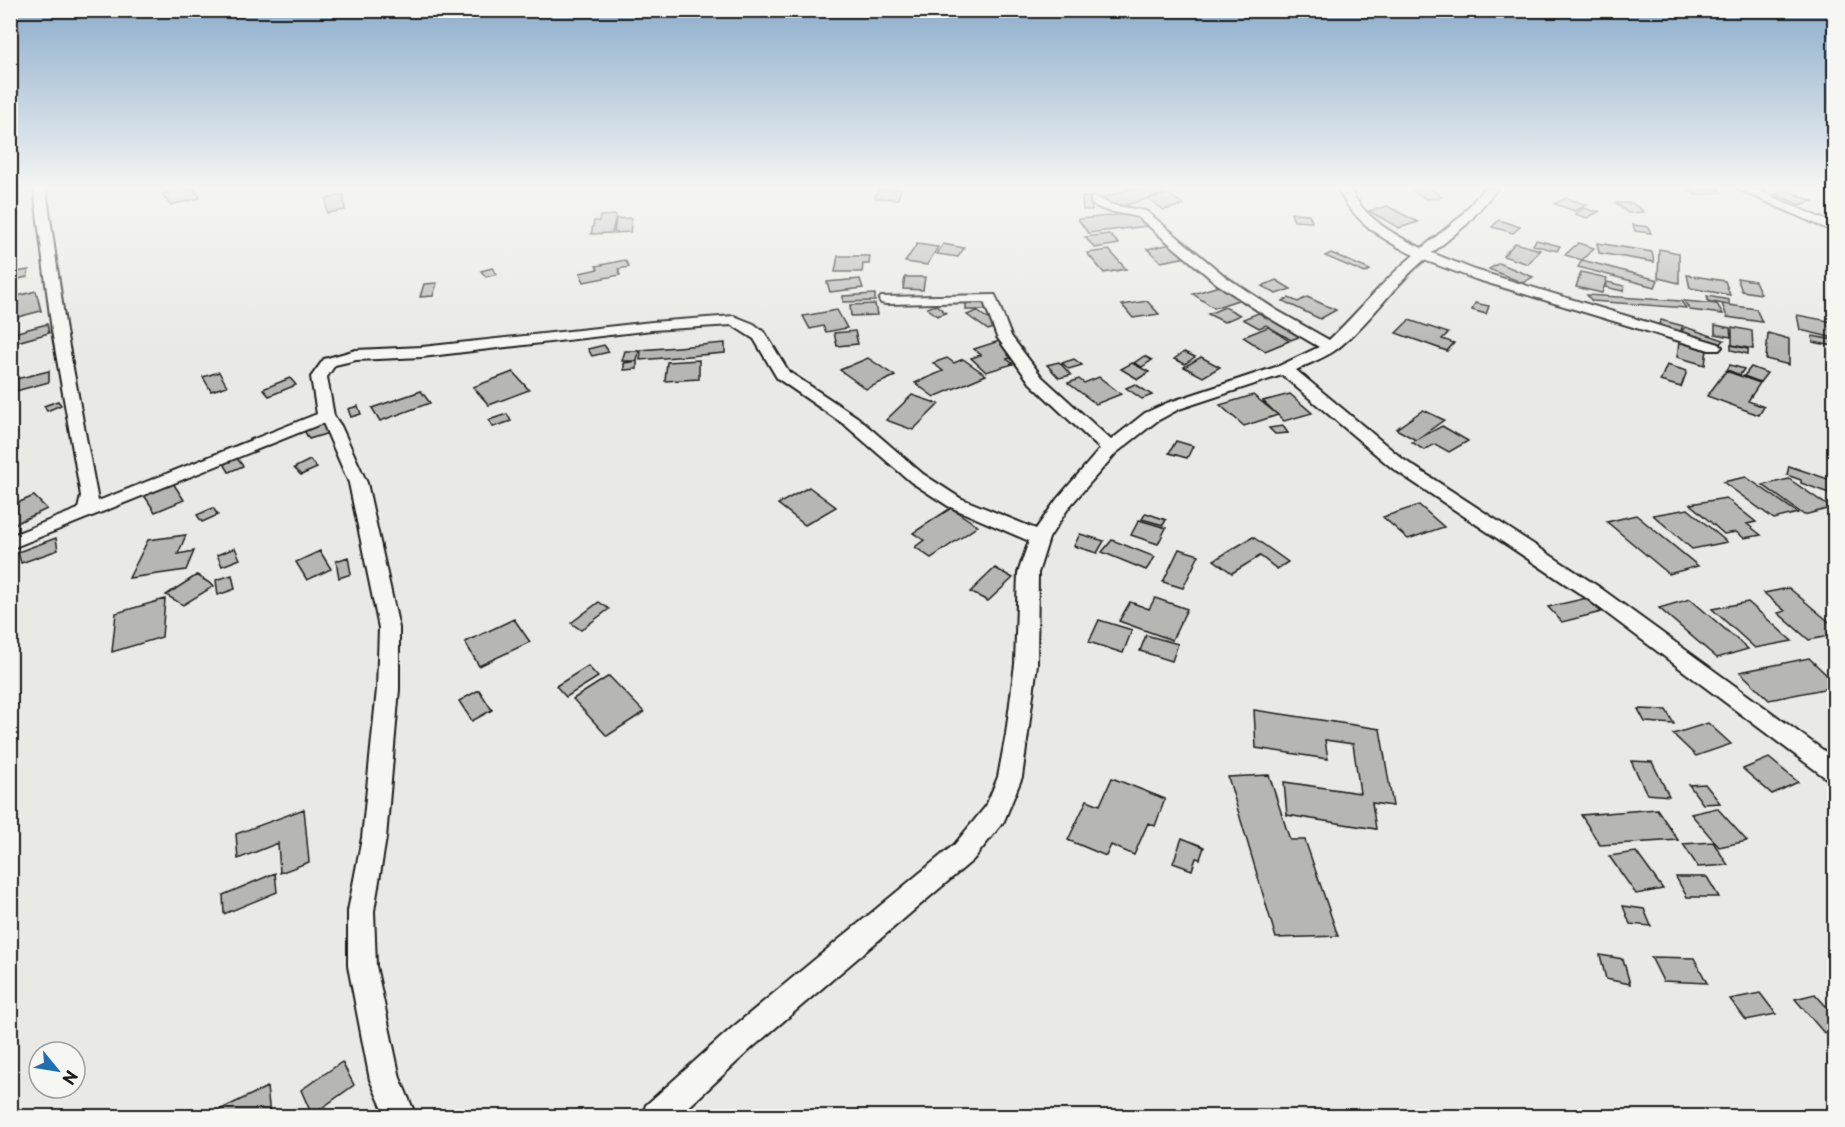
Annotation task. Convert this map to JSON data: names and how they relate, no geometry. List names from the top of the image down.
{
  "north": "bottom right"
}
